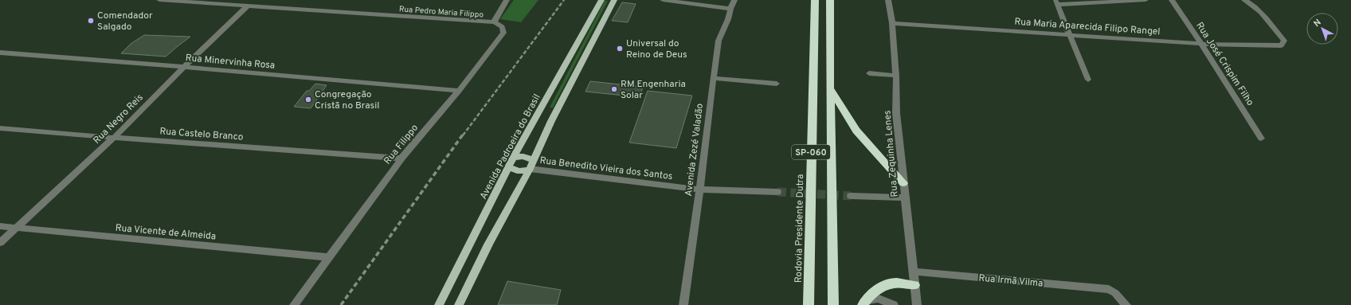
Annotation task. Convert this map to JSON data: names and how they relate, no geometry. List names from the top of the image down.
{
  "streets": {
    "highway": ["SP-060", "Rodovia Presidente Dutra"],
    "main road": ["Avenida Padroeira do Brasil"],
    "street": [
      "Rua Pedro Maria Filippo",
      "Rua Maria Aparecida Filipo Rangel",
      "Rua Minervinha Rosa",
      "Rua José Crispim Filho",
      "Rua Negro Reis",
      "Rua Castelo Branco",
      "Rua Filippo",
      "Avenida Zezé Valadão",
      "Rua Zequinha Lenes",
      "Rua Benedito Vieira dos Santos",
      "Rua Vicente de Almeida",
      "Rua Irmã Vilma"
    ]
  },
  "crossings": [
    ["Rua Pedro Maria Filippo", "Rua Negro Reis"],
    ["Rua Pedro Maria Filippo", "Rua Filippo"],
    ["Rua Maria Aparecida Filipo Rangel", "Rua José Crispim Filho"],
    ["Rua Maria Aparecida Filipo Rangel", "Rua Zequinha Lenes"],
    ["Rua Minervinha Rosa", "Rua Negro Reis"],
    ["Rua Minervinha Rosa", "Rua Filippo"],
    ["Rua Negro Reis", "Rua Castelo Branco"],
    ["Rua Negro Reis", "Rua Vicente de Almeida"],
    ["Rua Castelo Branco", "Rua Filippo"],
    ["Rua Filippo", "Rua Vicente de Almeida"],
    ["Avenida Zezé Valadão", "Rua Benedito Vieira dos Santos"],
    ["Rua Zequinha Lenes", "Rua Irmã Vilma"]
  ],
  "places": [
    "Comendador Salgado",
    "Universal do Reino de Deus",
    "RM Engenharia Solar",
    "Congregação Cristã no Brasil"
  ],
  "north": "top left"
}
